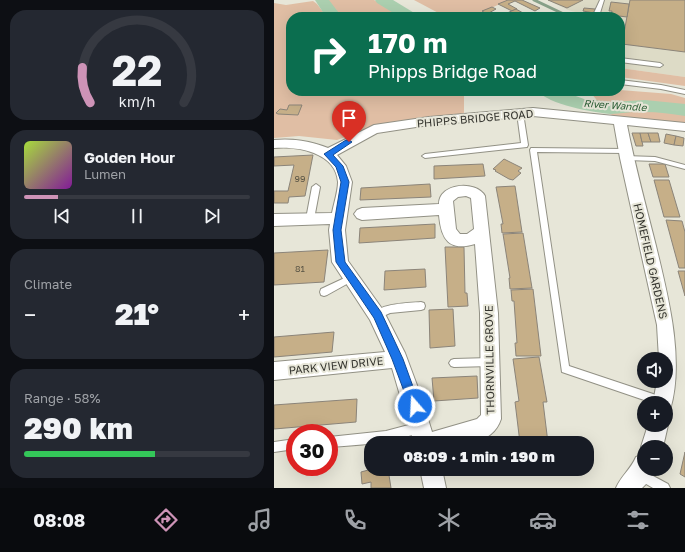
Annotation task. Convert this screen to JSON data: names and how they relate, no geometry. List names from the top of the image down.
{
  "streets": {
    "street": [
      "PHIPPS BRIDGE ROAD",
      "HOMEFIELD GARDENS",
      "THORNVILLE GROVE",
      "PARK VIEW DRIVE"
    ]
  },
  "crossings": [
    ["PHIPPS BRIDGE ROAD", "HOMEFIELD GARDENS"]
  ],
  "water": ["River Wandle"],
  "house_numbers": ["99", "81"],
  "page": {
    "turn": ["170 m", "Phipps Bridge Road"],
    "song": ["Golden Hour", "Lumen"],
    "tile": [
      "Climate",
      ["Range · 58%", "290 km"]
    ],
    "heat": ["−", "21°", "+"],
    "map_buttons": ["+", "−"],
    "limit": "30",
    "trip": "08:09 · 1 min · 190 m",
    "tabs": "08:08",
    "gauge": ["22", "km/h"]
  }
}
